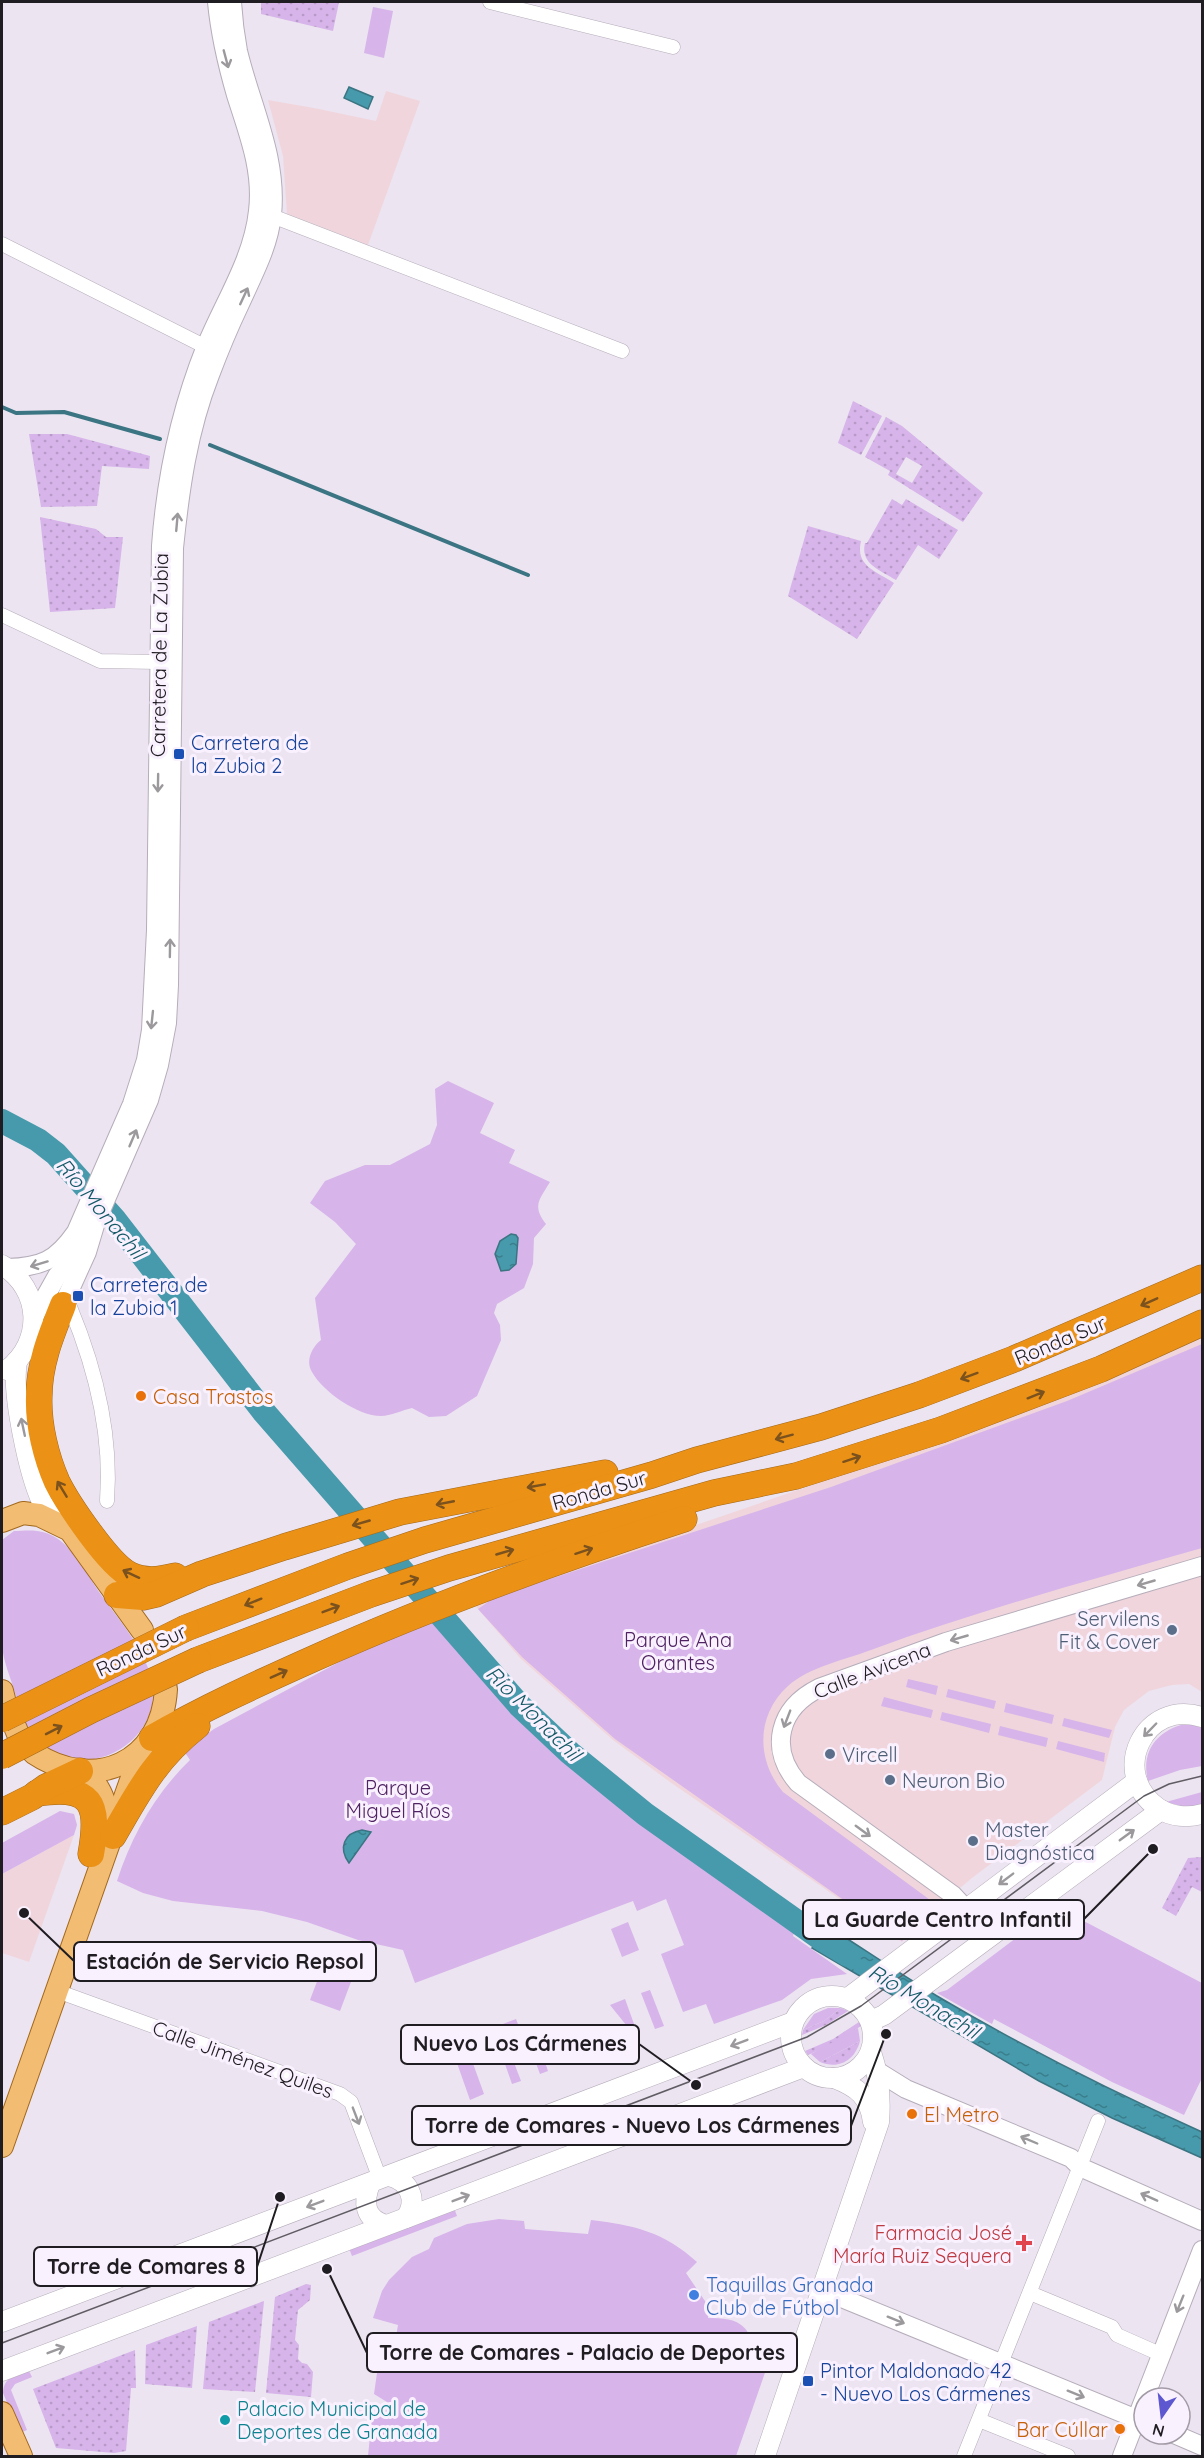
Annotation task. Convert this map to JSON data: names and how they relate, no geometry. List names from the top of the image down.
{
  "streets": {
    "highway": ["Ronda Sur"],
    "street": ["Carretera de La Zubia", "Calle Avicena", "Calle Jiménez Quiles"]
  },
  "one_way": ["Calle Jiménez Quiles"],
  "water": ["Río Monachil"],
  "parks": ["Parque Ana Orantes", "Parque Miguel Ríos"],
  "places": {
    "transit": ["Carretera de la Zubia 2", "Carretera de la Zubia 1", "Pintor Maldonado 42 - Nuevo Los Cármenes"],
    "other": [
      "Casa Trastos",
      "Servilens Fit & Cover",
      "Vircell",
      "Neuron Bio",
      "Master Diagnóstica",
      "La Guarde Centro Infantil",
      "Estación de Servicio Repsol",
      "Torre de Comares - Nuevo Los Cármenes",
      "Nuevo Los Cármenes",
      "El Metro",
      "Torre de Comares 8",
      "Torre de Comares - Palacio de Deportes",
      "Taquillas Granada Club de Fútbol",
      "Palacio Municipal de Deportes de Granada",
      "Bar Cúllar"
    ],
    "health": ["Farmacia José María Ruiz Sequera"]
  },
  "north": "bottom"
}
